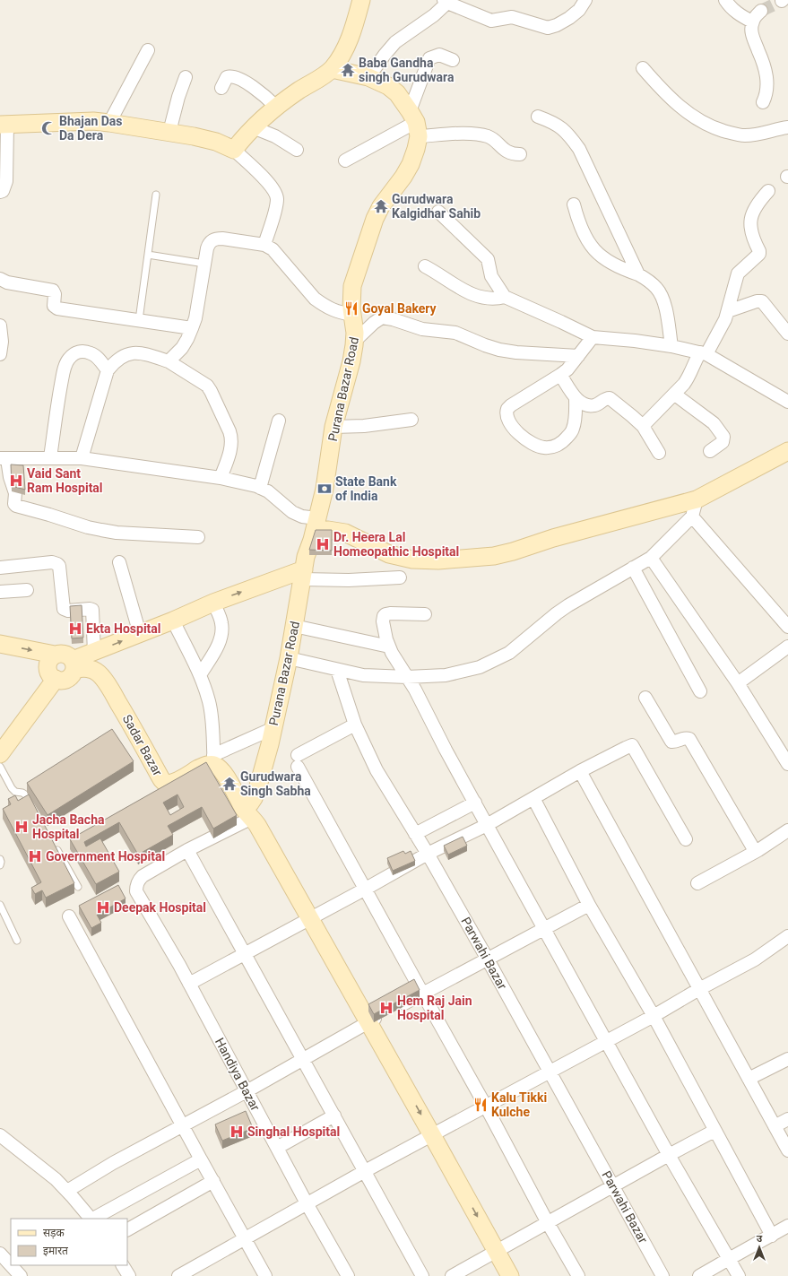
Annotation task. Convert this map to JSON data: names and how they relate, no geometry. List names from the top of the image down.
{
  "streets": {
    "street": [
      "Purana Bazar Road",
      "Sadar Bazar",
      "Parwahi Bazar",
      "Handiya Bazar"
    ]
  },
  "places": {
    "temple": ["Baba Gandha singh Gurudwara", "Gurudwara Kalgidhar Sahib", "Gurudwara Singh Sabha"],
    "mosque": ["Bhajan Das Da Dera"],
    "restaurant": ["Goyal Bakery", "Kalu Tikki Kulche"],
    "hospital": [
      "Vaid Sant Ram Hospital",
      "Dr. Heera Lal Homeopathic Hospital",
      "Ekta Hospital",
      "Jacha Bacha Hospital",
      "Government Hospital",
      "Deepak Hospital",
      "Hem Raj Jain Hospital",
      "Singhal Hospital"
    ],
    "bank": ["State Bank of India"]
  },
  "legend": ["सड़क", "इमारत"],
  "north": "top"
}
